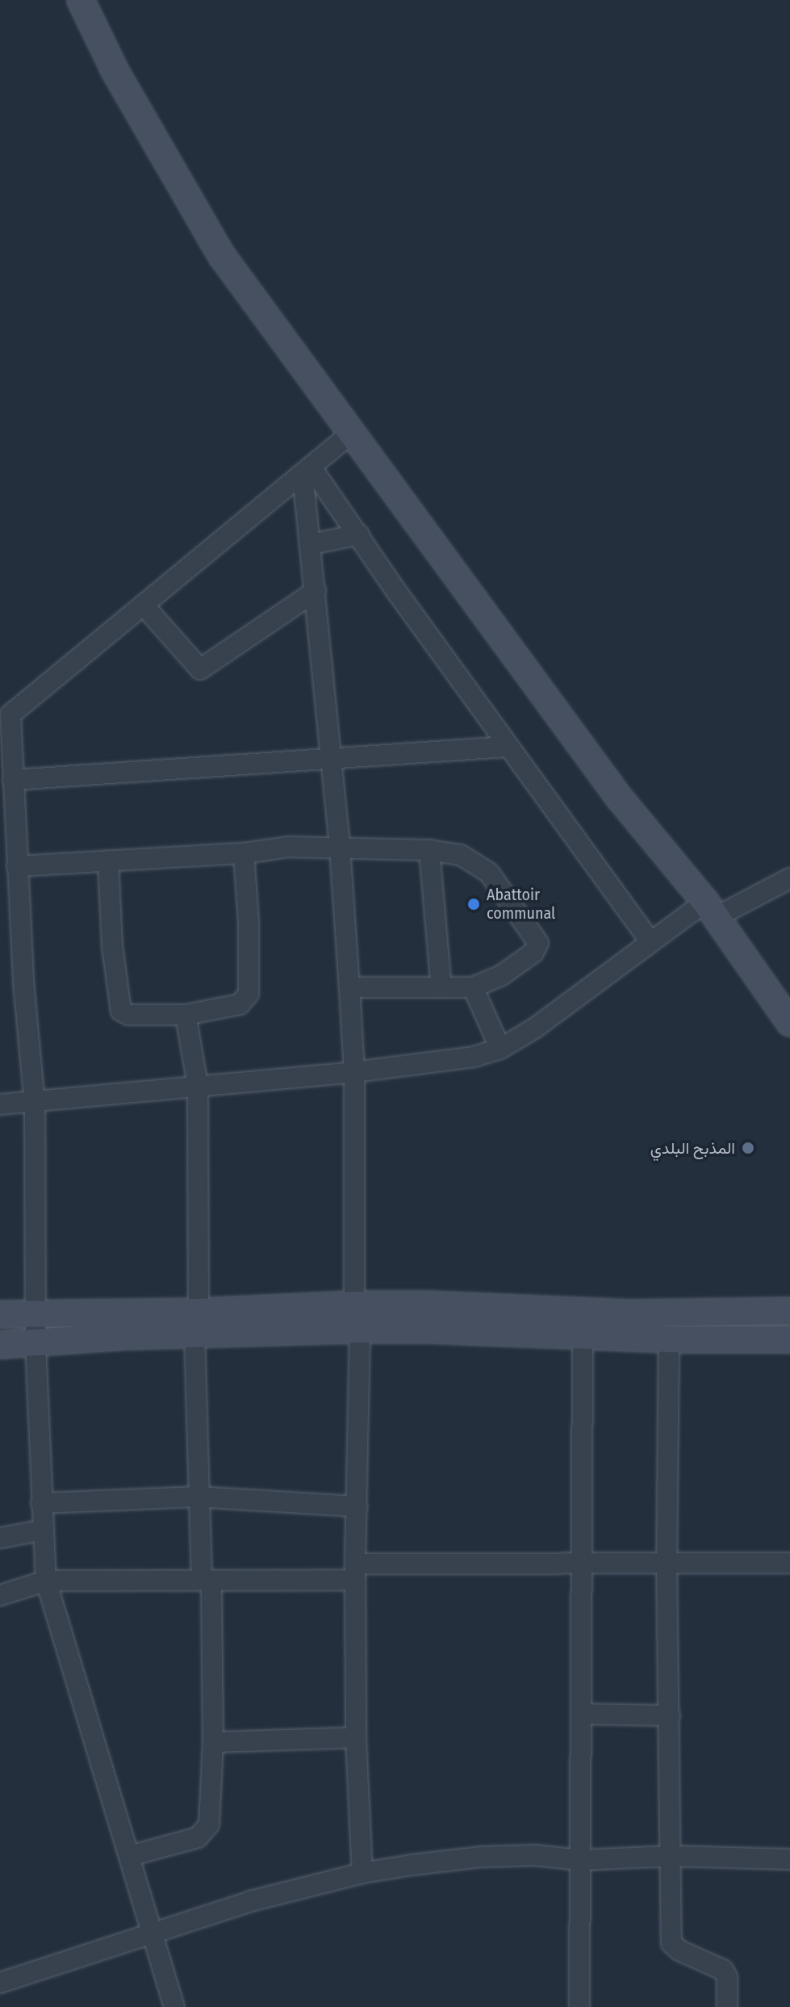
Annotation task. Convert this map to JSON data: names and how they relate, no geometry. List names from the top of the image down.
{
  "places": ["Abattoir communal", "المذبح البلدي"]
}
